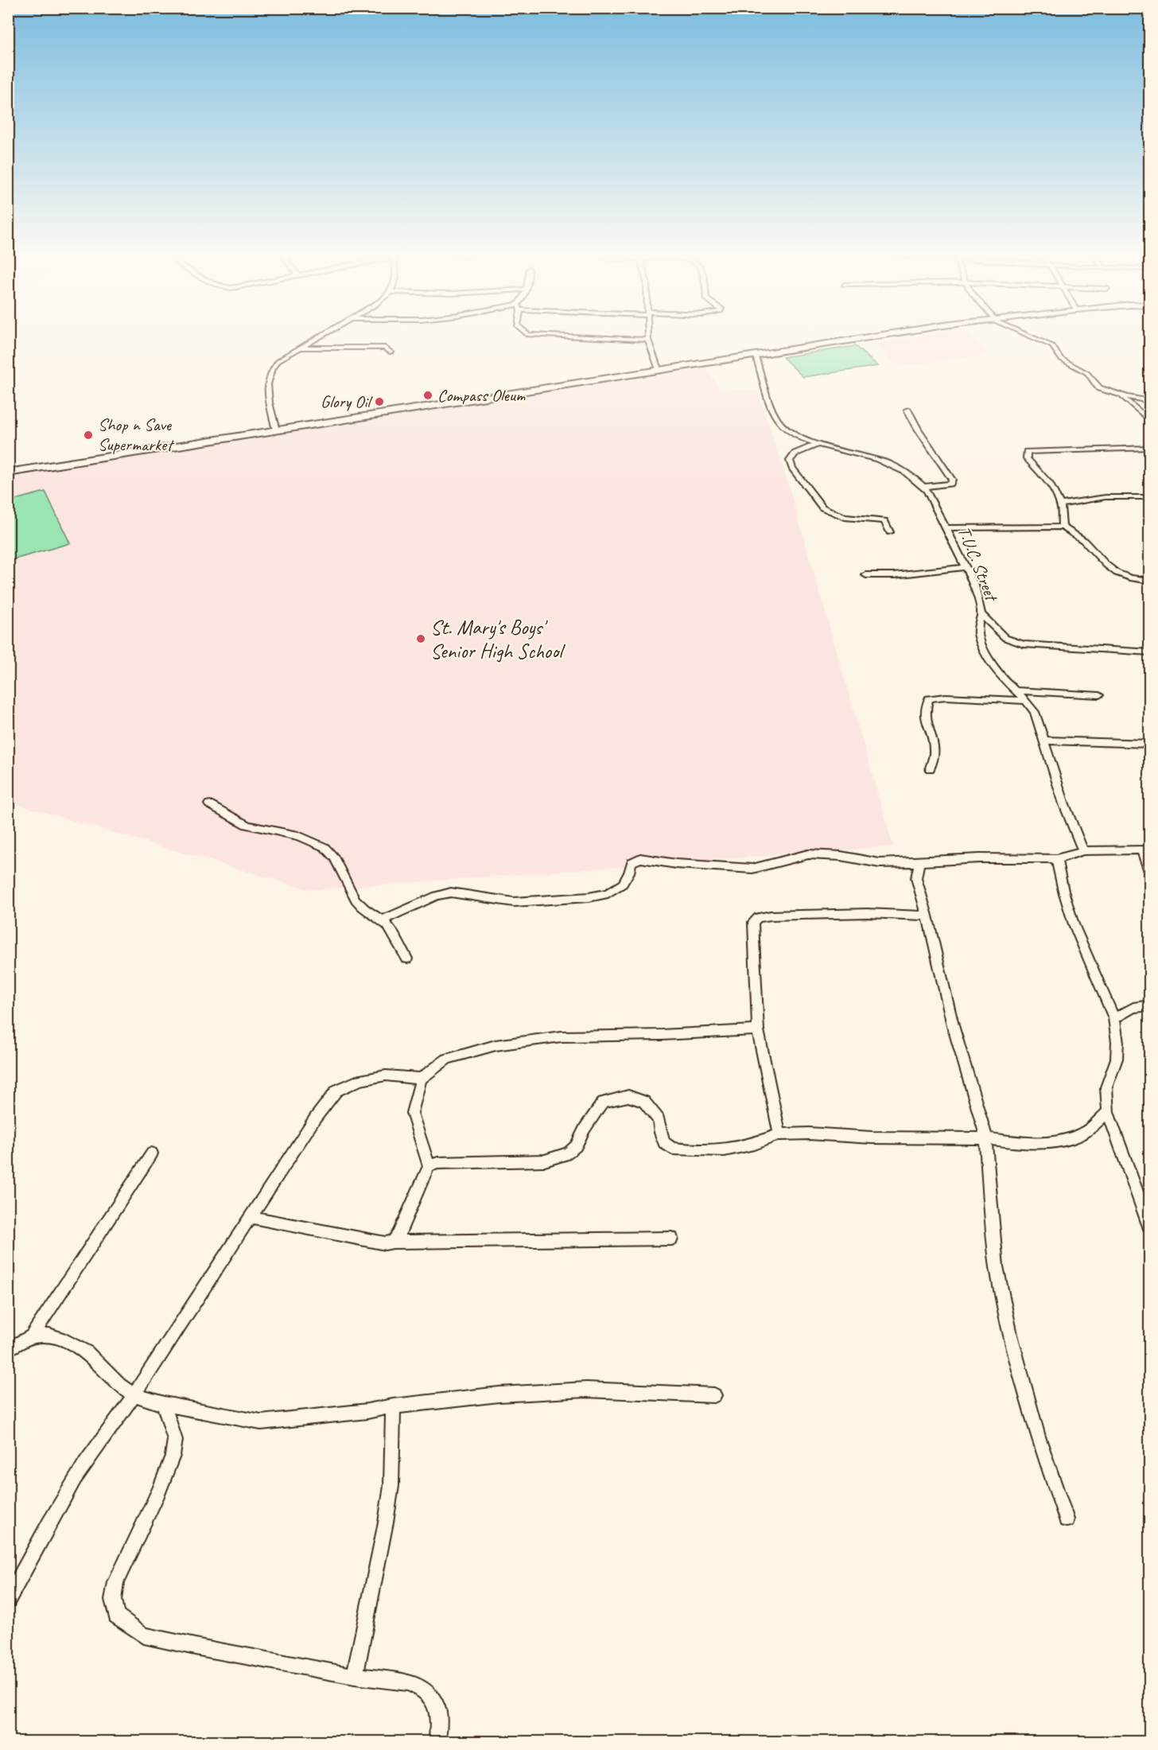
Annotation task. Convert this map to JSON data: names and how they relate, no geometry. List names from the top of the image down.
{
  "streets": {
    "street": ["T.U.C. Street"]
  },
  "places": [
    "Compass Oleum",
    "Glory Oil",
    "Shop n Save Supermarket",
    "St. Mary's Boys' Senior High School"
  ]
}
